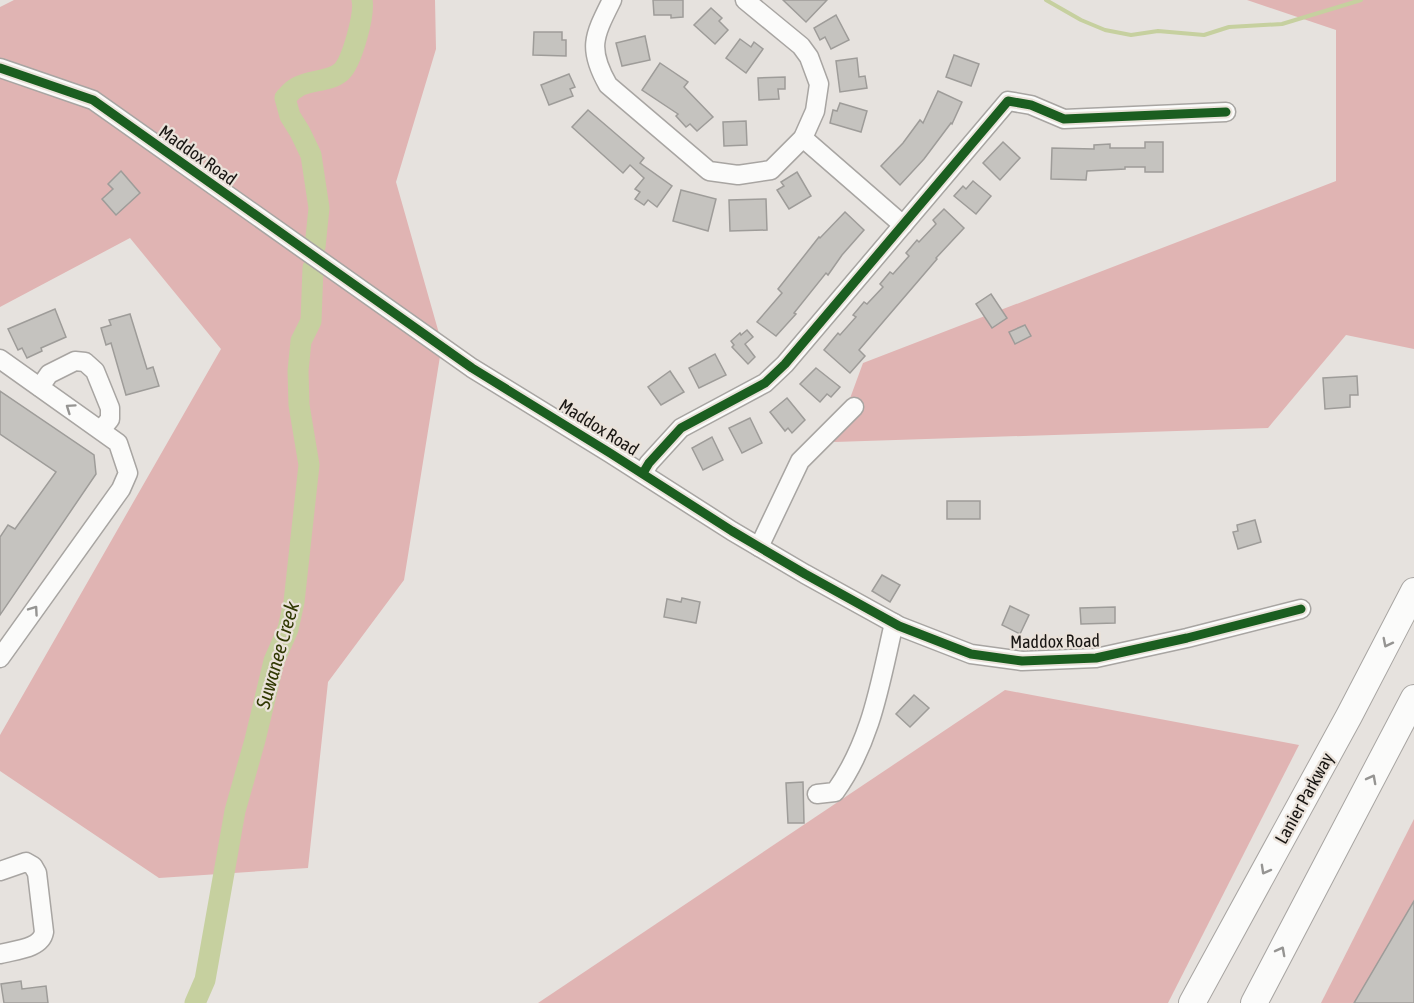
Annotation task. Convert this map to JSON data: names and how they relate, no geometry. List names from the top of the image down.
{
  "streets": {
    "highway": ["Lanier Parkway"],
    "street": ["Maddox Road"]
  },
  "water": ["Suwanee Creek"]
}
